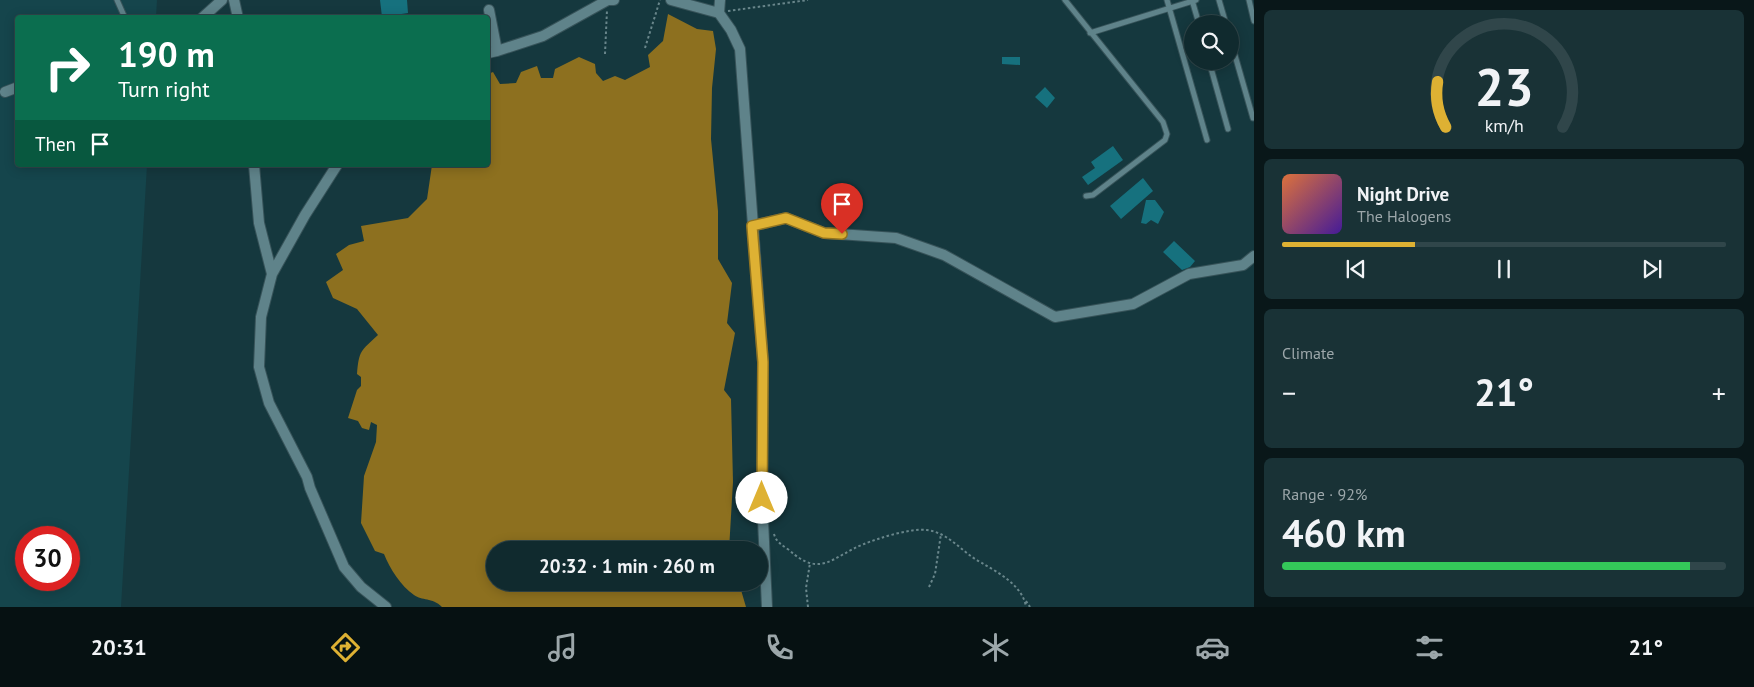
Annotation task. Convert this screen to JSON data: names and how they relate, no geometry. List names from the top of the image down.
{
  "page": {
    "turn": ["190 m", "Turn right"],
    "then": "Then",
    "song": ["Night Drive", "The Halogens"],
    "tile": [
      "Climate",
      ["Range · 92%", "460 km"]
    ],
    "heat": ["−", "21°", "+"],
    "limit": "30",
    "trip": "20:32 · 1 min · 260 m",
    "tabs": ["20:31", "21°"],
    "gauge": ["23", "km/h"]
  }
}
